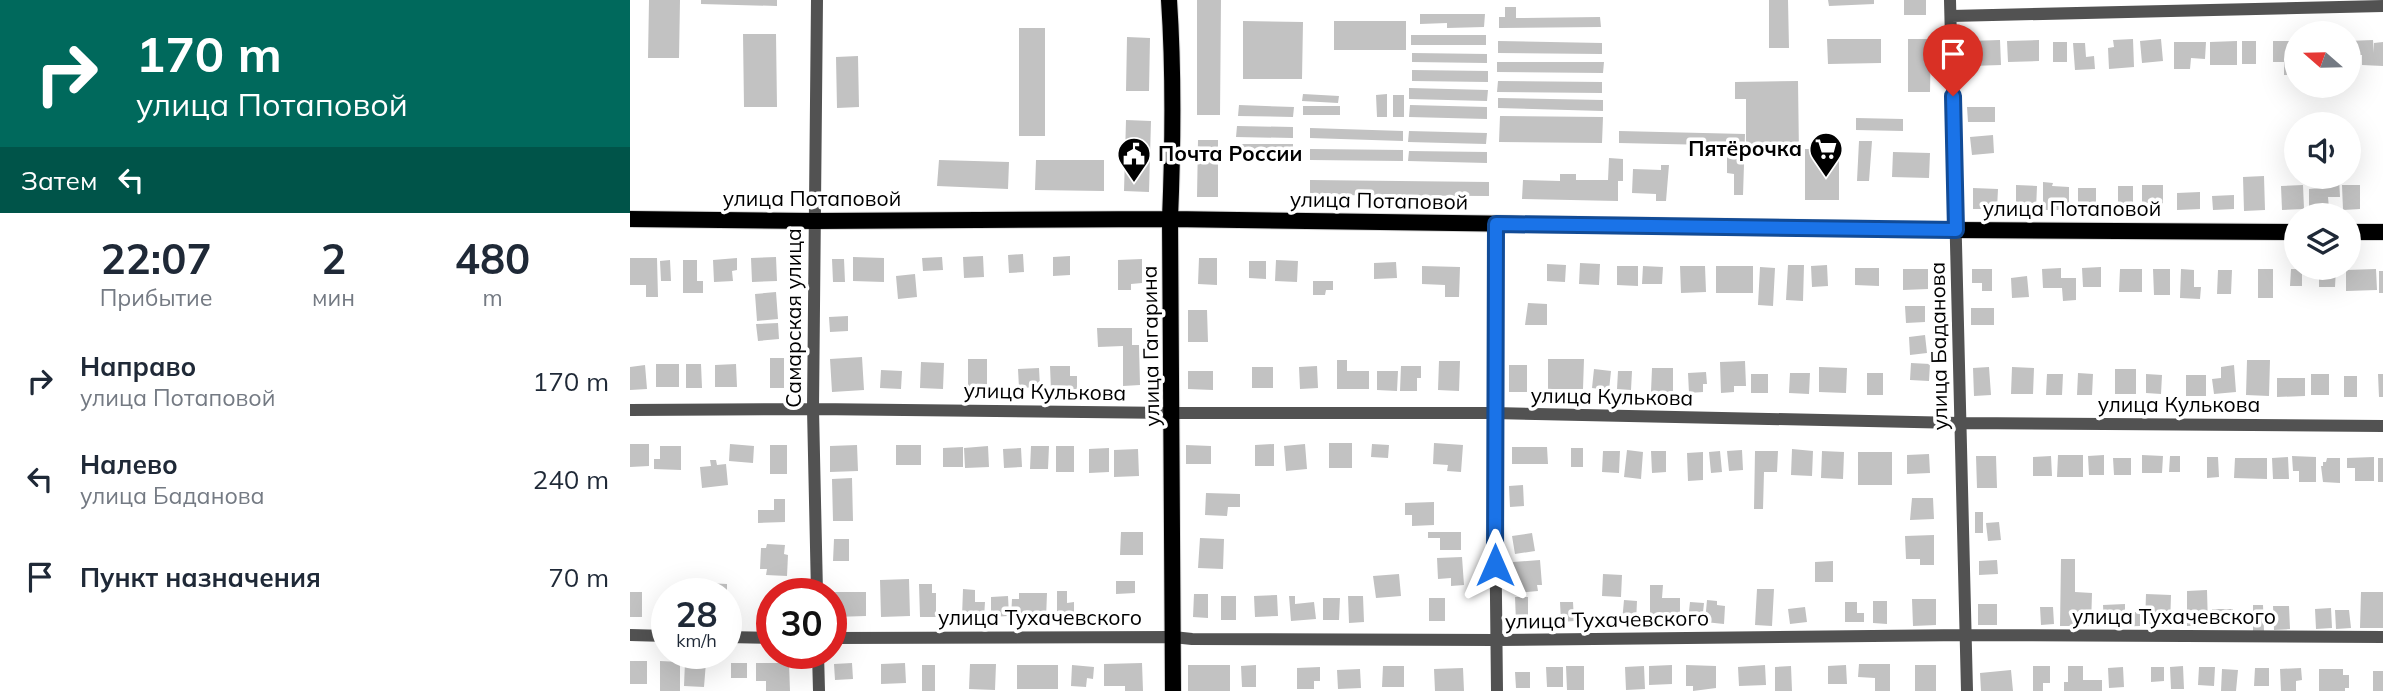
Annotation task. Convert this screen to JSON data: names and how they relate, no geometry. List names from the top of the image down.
{
  "streets": {
    "main road": ["улица Потаповой", "улица Гагарина"],
    "street": [
      "Самарская улица",
      "улица Баданова",
      "улица Кулькова",
      "улица Тухачевского"
    ]
  },
  "crossings": [
    ["улица Потаповой", "Самарская улица"],
    ["улица Потаповой", "улица Гагарина"],
    ["улица Потаповой", "улица Баданова"],
    ["Самарская улица", "улица Кулькова"],
    ["улица Гагарина", "улица Кулькова"],
    ["улица Гагарина", "улица Тухачевского"],
    ["улица Баданова", "улица Кулькова"],
    ["улица Баданова", "улица Тухачевского"]
  ],
  "places": {
    "supermarket": ["Пятёрочка"],
    "public building": ["Почта России"]
  },
  "north": "left",
  "page": {
    "turn": ["170 m", "улица Потаповой"],
    "then": "Затем",
    "eta": [
      "22:07",
      "Прибытие",
      "2",
      "мин",
      "480",
      "m"
    ],
    "list": [
      {
        "name": "Направо",
        "note": "улица Потаповой",
        "value": "170 m"
      },
      {
        "name": "Налево",
        "note": "улица Баданова",
        "value": "240 m"
      },
      {
        "name": "Пункт назначения",
        "value": "70 m"
      }
    ],
    "speed": "28 km/h",
    "limit": "30"
  }
}
